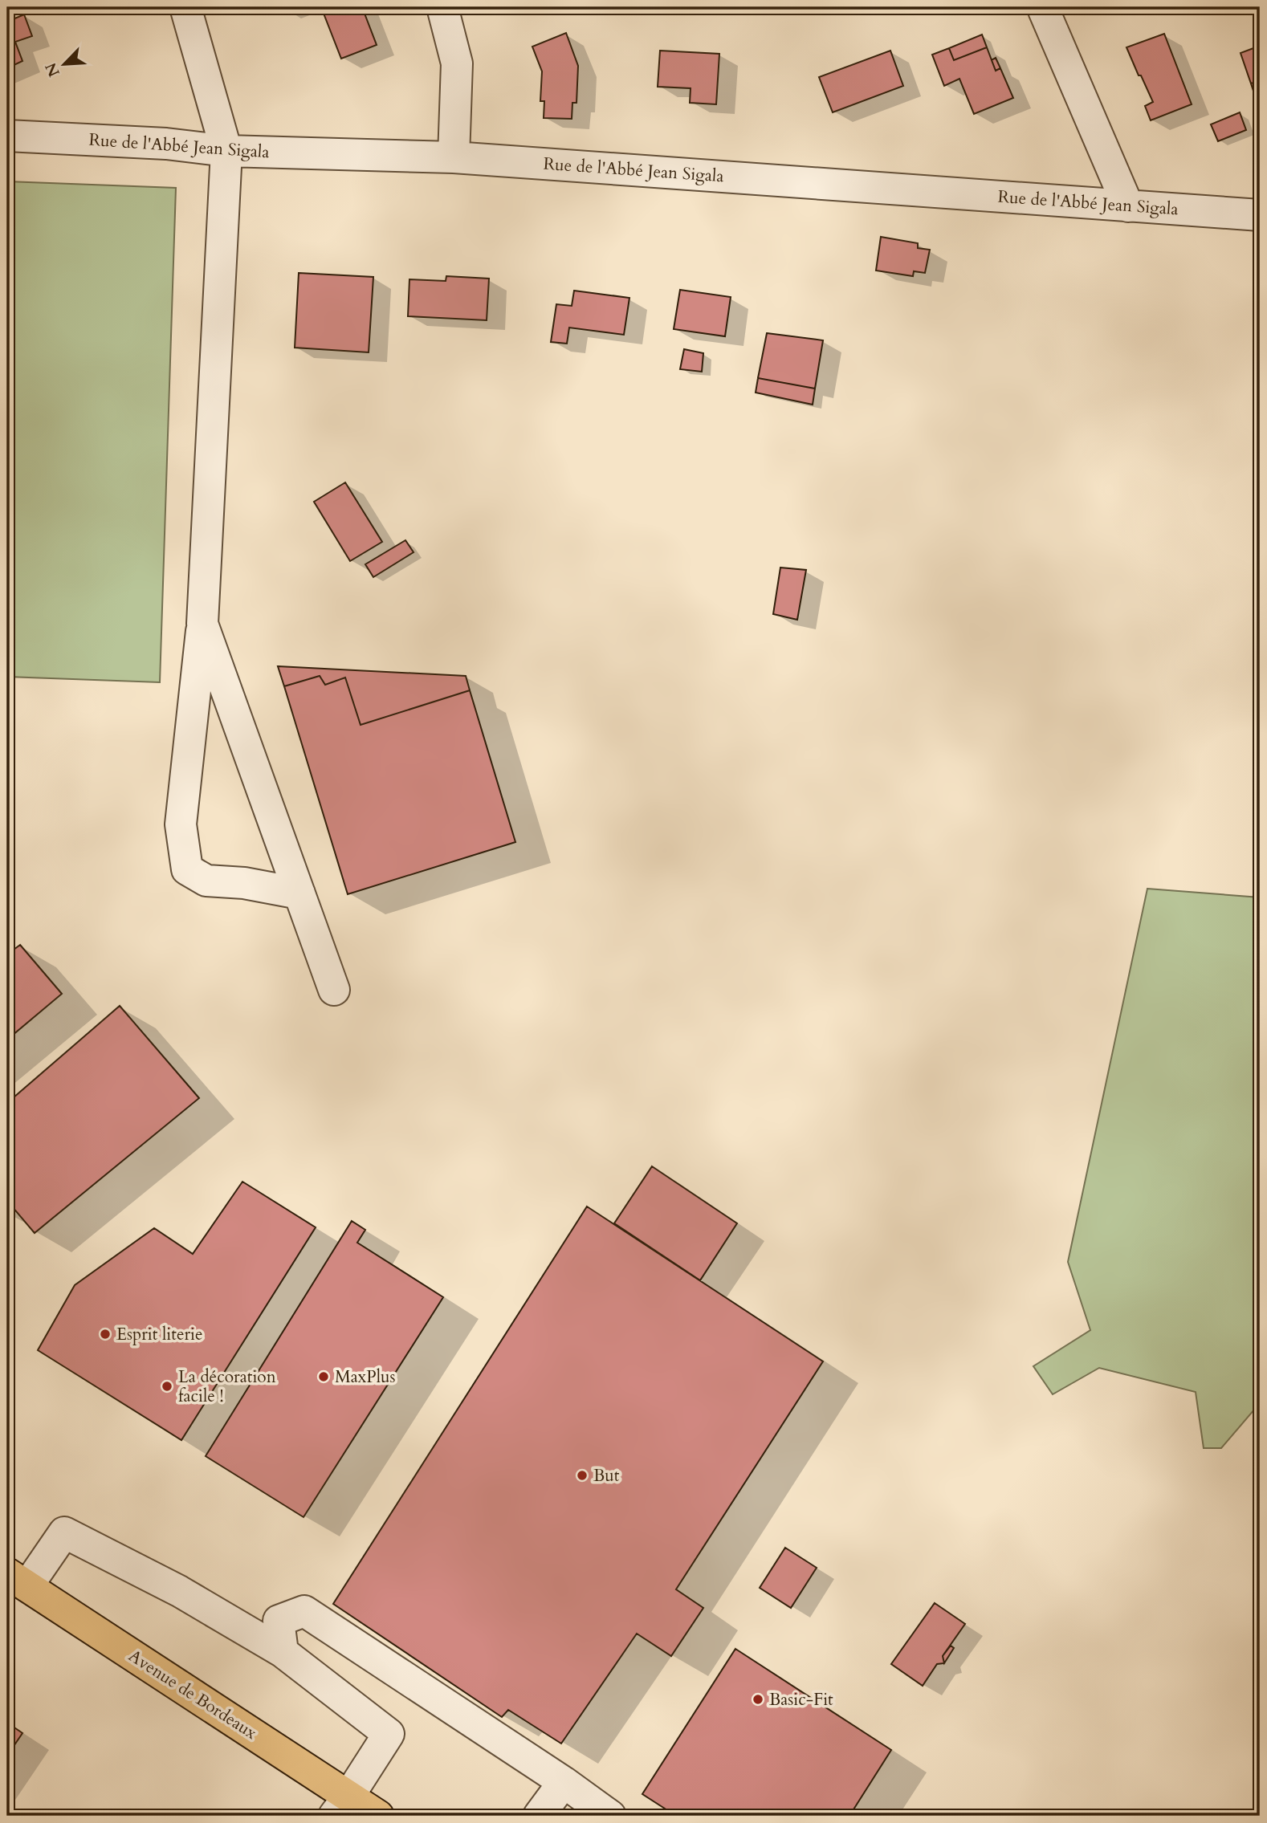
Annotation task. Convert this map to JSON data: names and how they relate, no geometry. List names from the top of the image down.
{
  "streets": {
    "main road": ["Avenue de Bordeaux"],
    "street": ["Rue de l'Abbé Jean Sigala"]
  },
  "places": [
    "Esprit literie",
    "MaxPlus",
    "La décoration facile !",
    "But",
    "Basic-Fit"
  ],
  "north": "bottom left"
}
